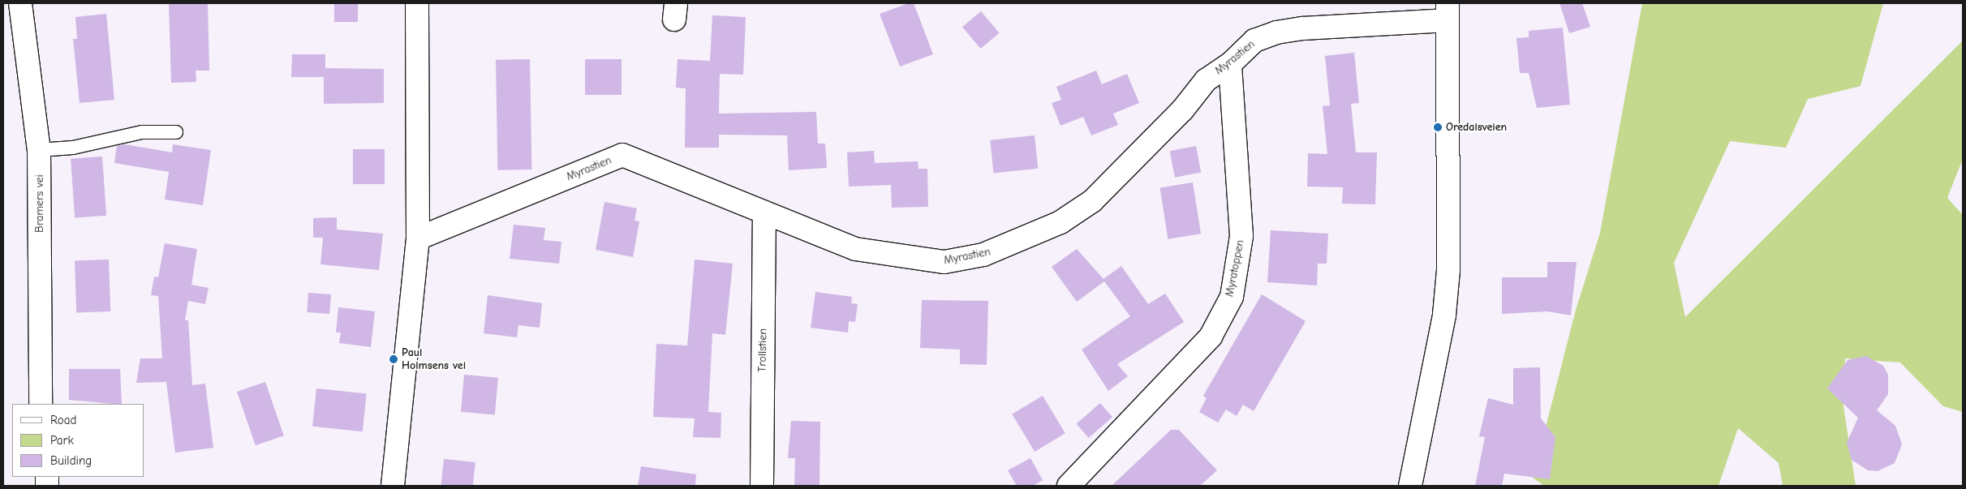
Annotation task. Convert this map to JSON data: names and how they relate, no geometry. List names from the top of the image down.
{
  "streets": {
    "street": [
      "Myrastien",
      "Bramers vei",
      "Myratoppen",
      "Trollstien"
    ]
  },
  "crossings": [
    ["Myrastien", "Myratoppen"],
    ["Myrastien", "Trollstien"]
  ],
  "places": ["Oredalsveien", "Paul Holmsens vei"],
  "legend": ["Road", "Park", "Building"]
}
